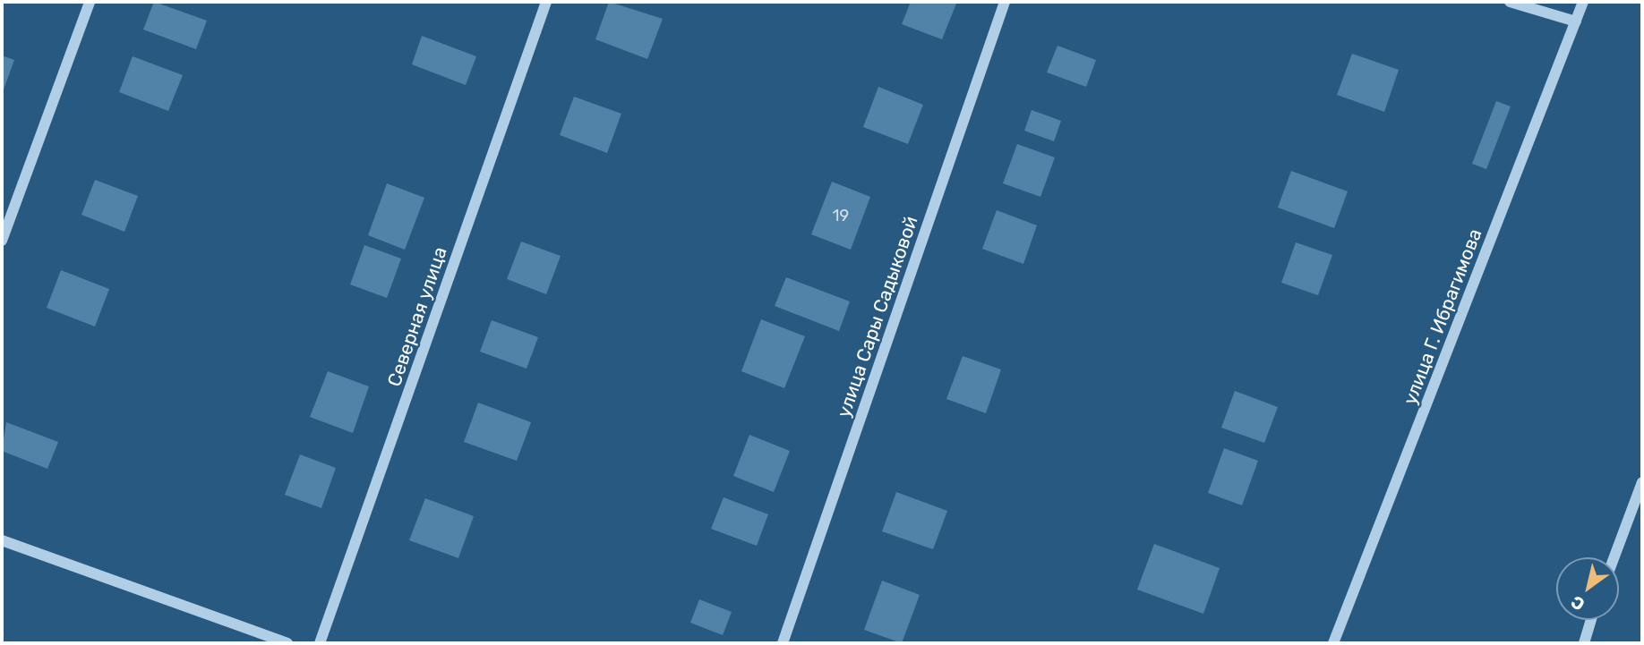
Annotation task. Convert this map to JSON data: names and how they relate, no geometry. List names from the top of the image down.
{
  "streets": {
    "street": ["Северная улица", "улица Сары Садыковой", "улица Г. Ибрагимова"]
  },
  "house_numbers": ["19"],
  "north": "bottom left"
}
